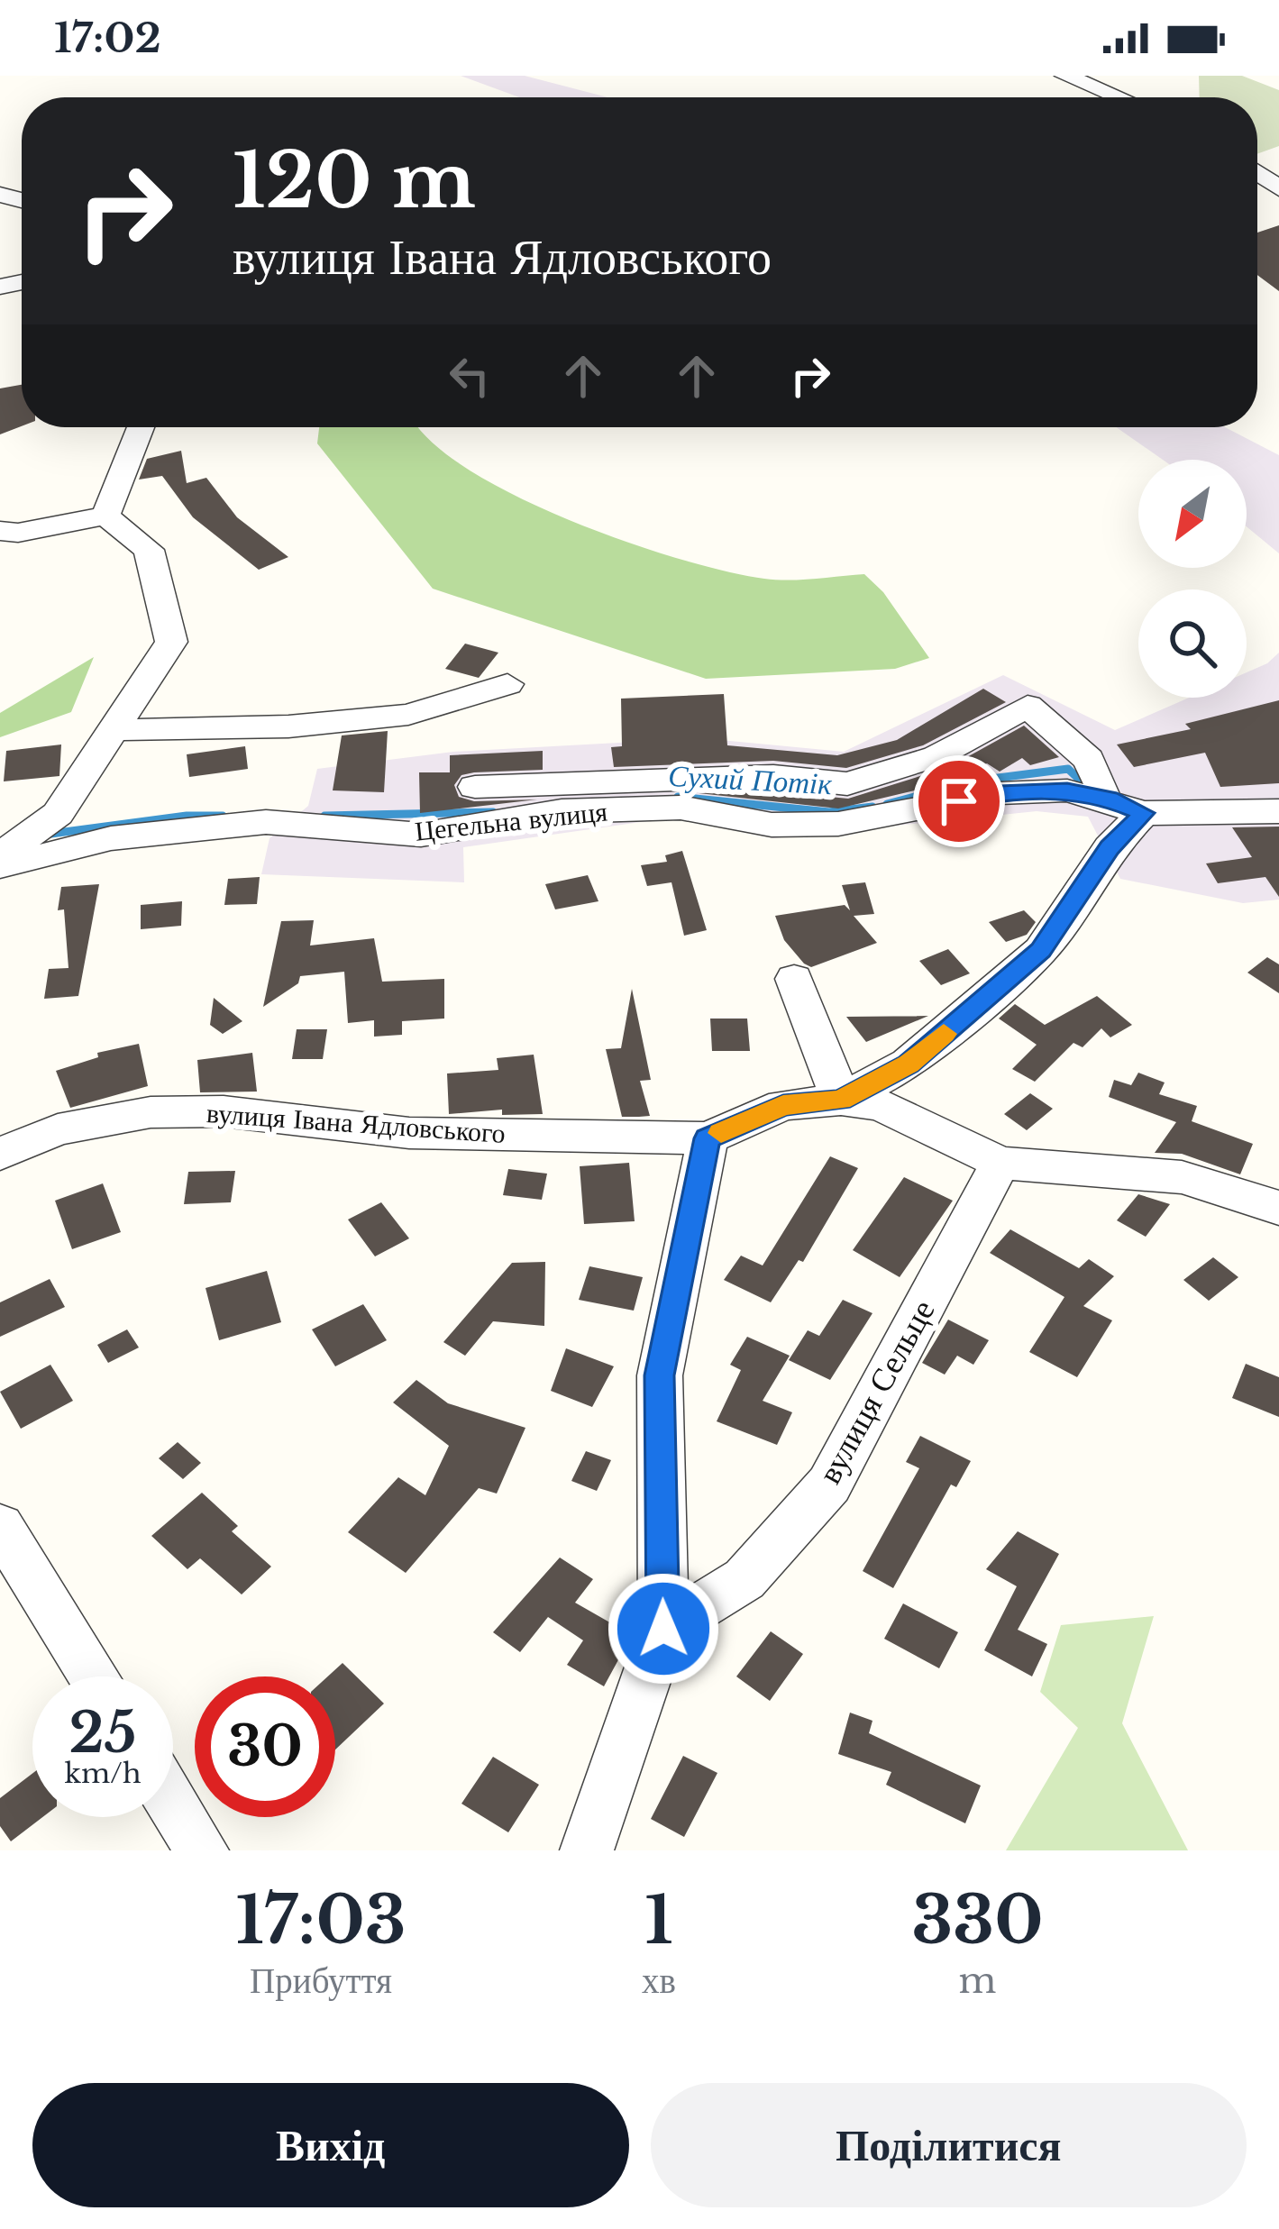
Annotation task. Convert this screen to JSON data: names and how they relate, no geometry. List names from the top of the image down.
{
  "streets": {
    "street": ["Цегельна вулиця", "вулиця Івана Ядловського", "вулиця Сельце"]
  },
  "crossings": [
    ["Цегельна вулиця", "вулиця Івана Ядловського"],
    ["вулиця Івана Ядловського", "вулиця Сельце"]
  ],
  "water": ["Сухий Потік"],
  "north": "bottom left",
  "page": {
    "status": "17:02",
    "turn": ["120 m", "вулиця Івана Ядловського"],
    "speed": "25 km/h",
    "limit": "30",
    "eta": [
      "17:03",
      "Прибуття",
      "1",
      "хв",
      "330",
      "m"
    ],
    "buttons": ["Вихід", "Поділитися"]
  }
}
